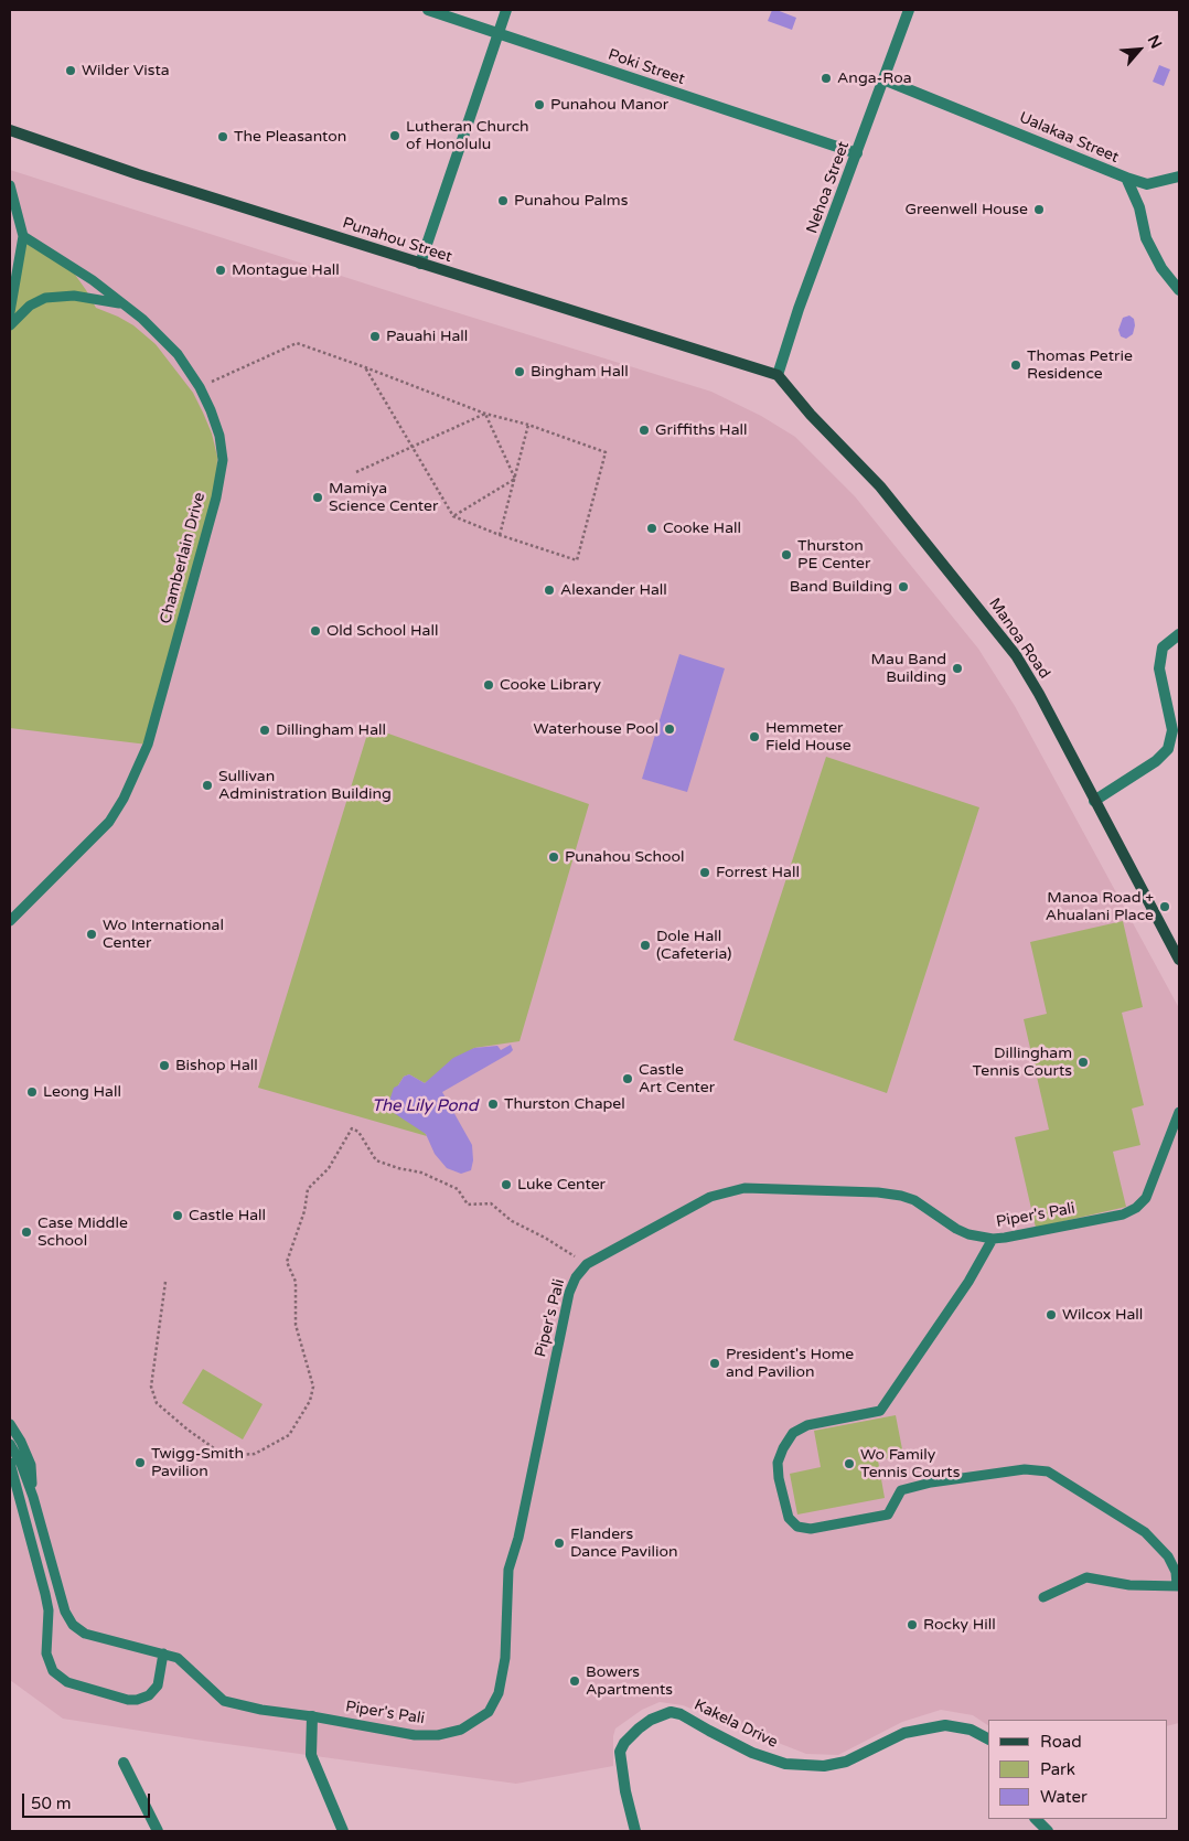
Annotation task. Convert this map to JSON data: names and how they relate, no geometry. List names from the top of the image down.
{
  "streets": {
    "main road": ["Punahou Street", "Manoa Road"],
    "street": [
      "Poki Street",
      "Ualakaa Street",
      "Nehoa Street",
      "Kakela Drive"
    ],
    "lane": ["Chamberlain Drive", "Piper's Pali"]
  },
  "crossings": [
    ["Poki Street", "Nehoa Street"],
    ["Ualakaa Street", "Nehoa Street"],
    ["Nehoa Street", "Punahou Street"],
    ["Nehoa Street", "Manoa Road"],
    ["Punahou Street", "Manoa Road"]
  ],
  "water": ["The Lily Pond"],
  "places": [
    "Wilder Vista",
    "Anga-Roa",
    "Punahou Manor",
    "Lutheran Church of Honolulu",
    "The Pleasanton",
    "Punahou Palms",
    "Greenwell House",
    "Montague Hall",
    "Pauahi Hall",
    "Thomas Petrie Residence",
    "Bingham Hall",
    "Griffiths Hall",
    "Mamiya Science Center",
    "Cooke Hall",
    "Thurston PE Center",
    "Band Building",
    "Alexander Hall",
    "Old School Hall",
    "Mau Band Building",
    "Cooke Library",
    "Waterhouse Pool",
    "Dillingham Hall",
    "Hemmeter Field House",
    "Sullivan Administration Building",
    "Punahou School",
    "Forrest Hall",
    "Manoa Road + Ahualani Place",
    "Wo International Center",
    "Dole Hall (Cafeteria)",
    "Dillingham Tennis Courts",
    "Bishop Hall",
    "Castle Art Center",
    "Leong Hall",
    "Thurston Chapel",
    "Luke Center",
    "Castle Hall",
    "Case Middle School",
    "Wilcox Hall",
    "President's Home and Pavilion",
    "Twigg-Smith Pavilion",
    "Wo Family Tennis Courts",
    "Flanders Dance Pavilion",
    "Rocky Hill",
    "Bowers Apartments"
  ],
  "legend": ["Road", "Park", "Water"],
  "scale_bar": "50 m",
  "north": "top right"
}
